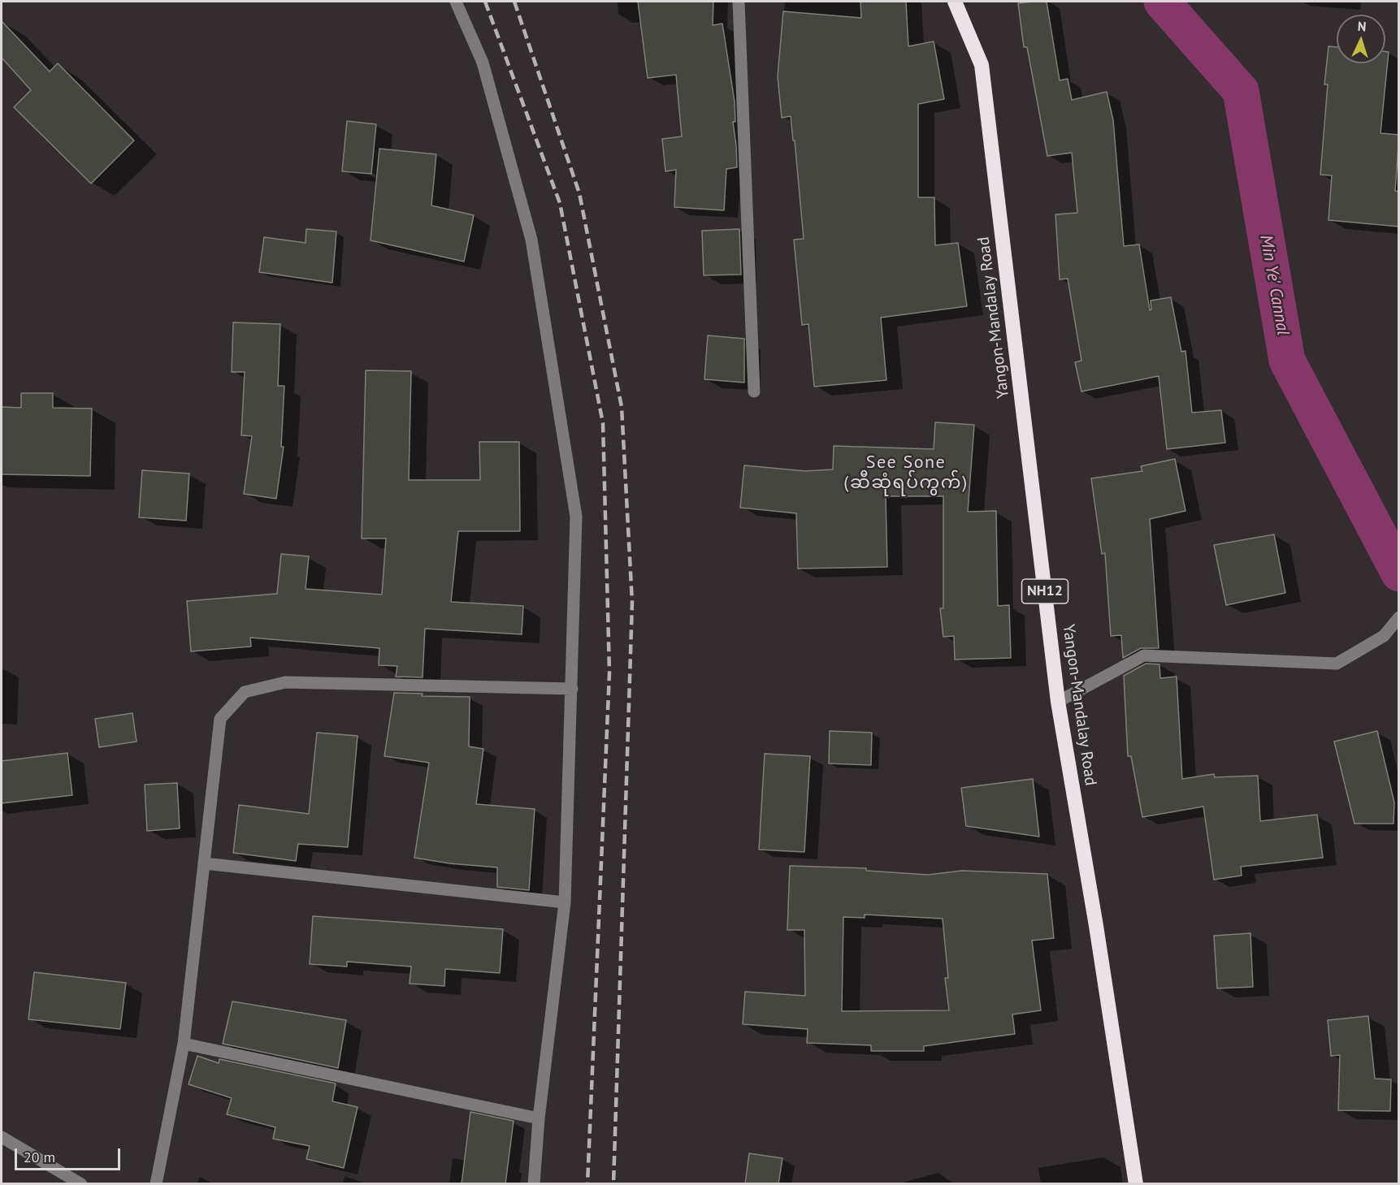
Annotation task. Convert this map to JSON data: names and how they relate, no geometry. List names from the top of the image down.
{
  "streets": {
    "highway": ["Yangon-Mandalay Road", "NH12"]
  },
  "districts": ["See Sone (ဆီဆုံရပ်ကွက်)"],
  "water": ["Min Ye' Cannal"],
  "scale_bar": "20 m",
  "north": "top"
}
